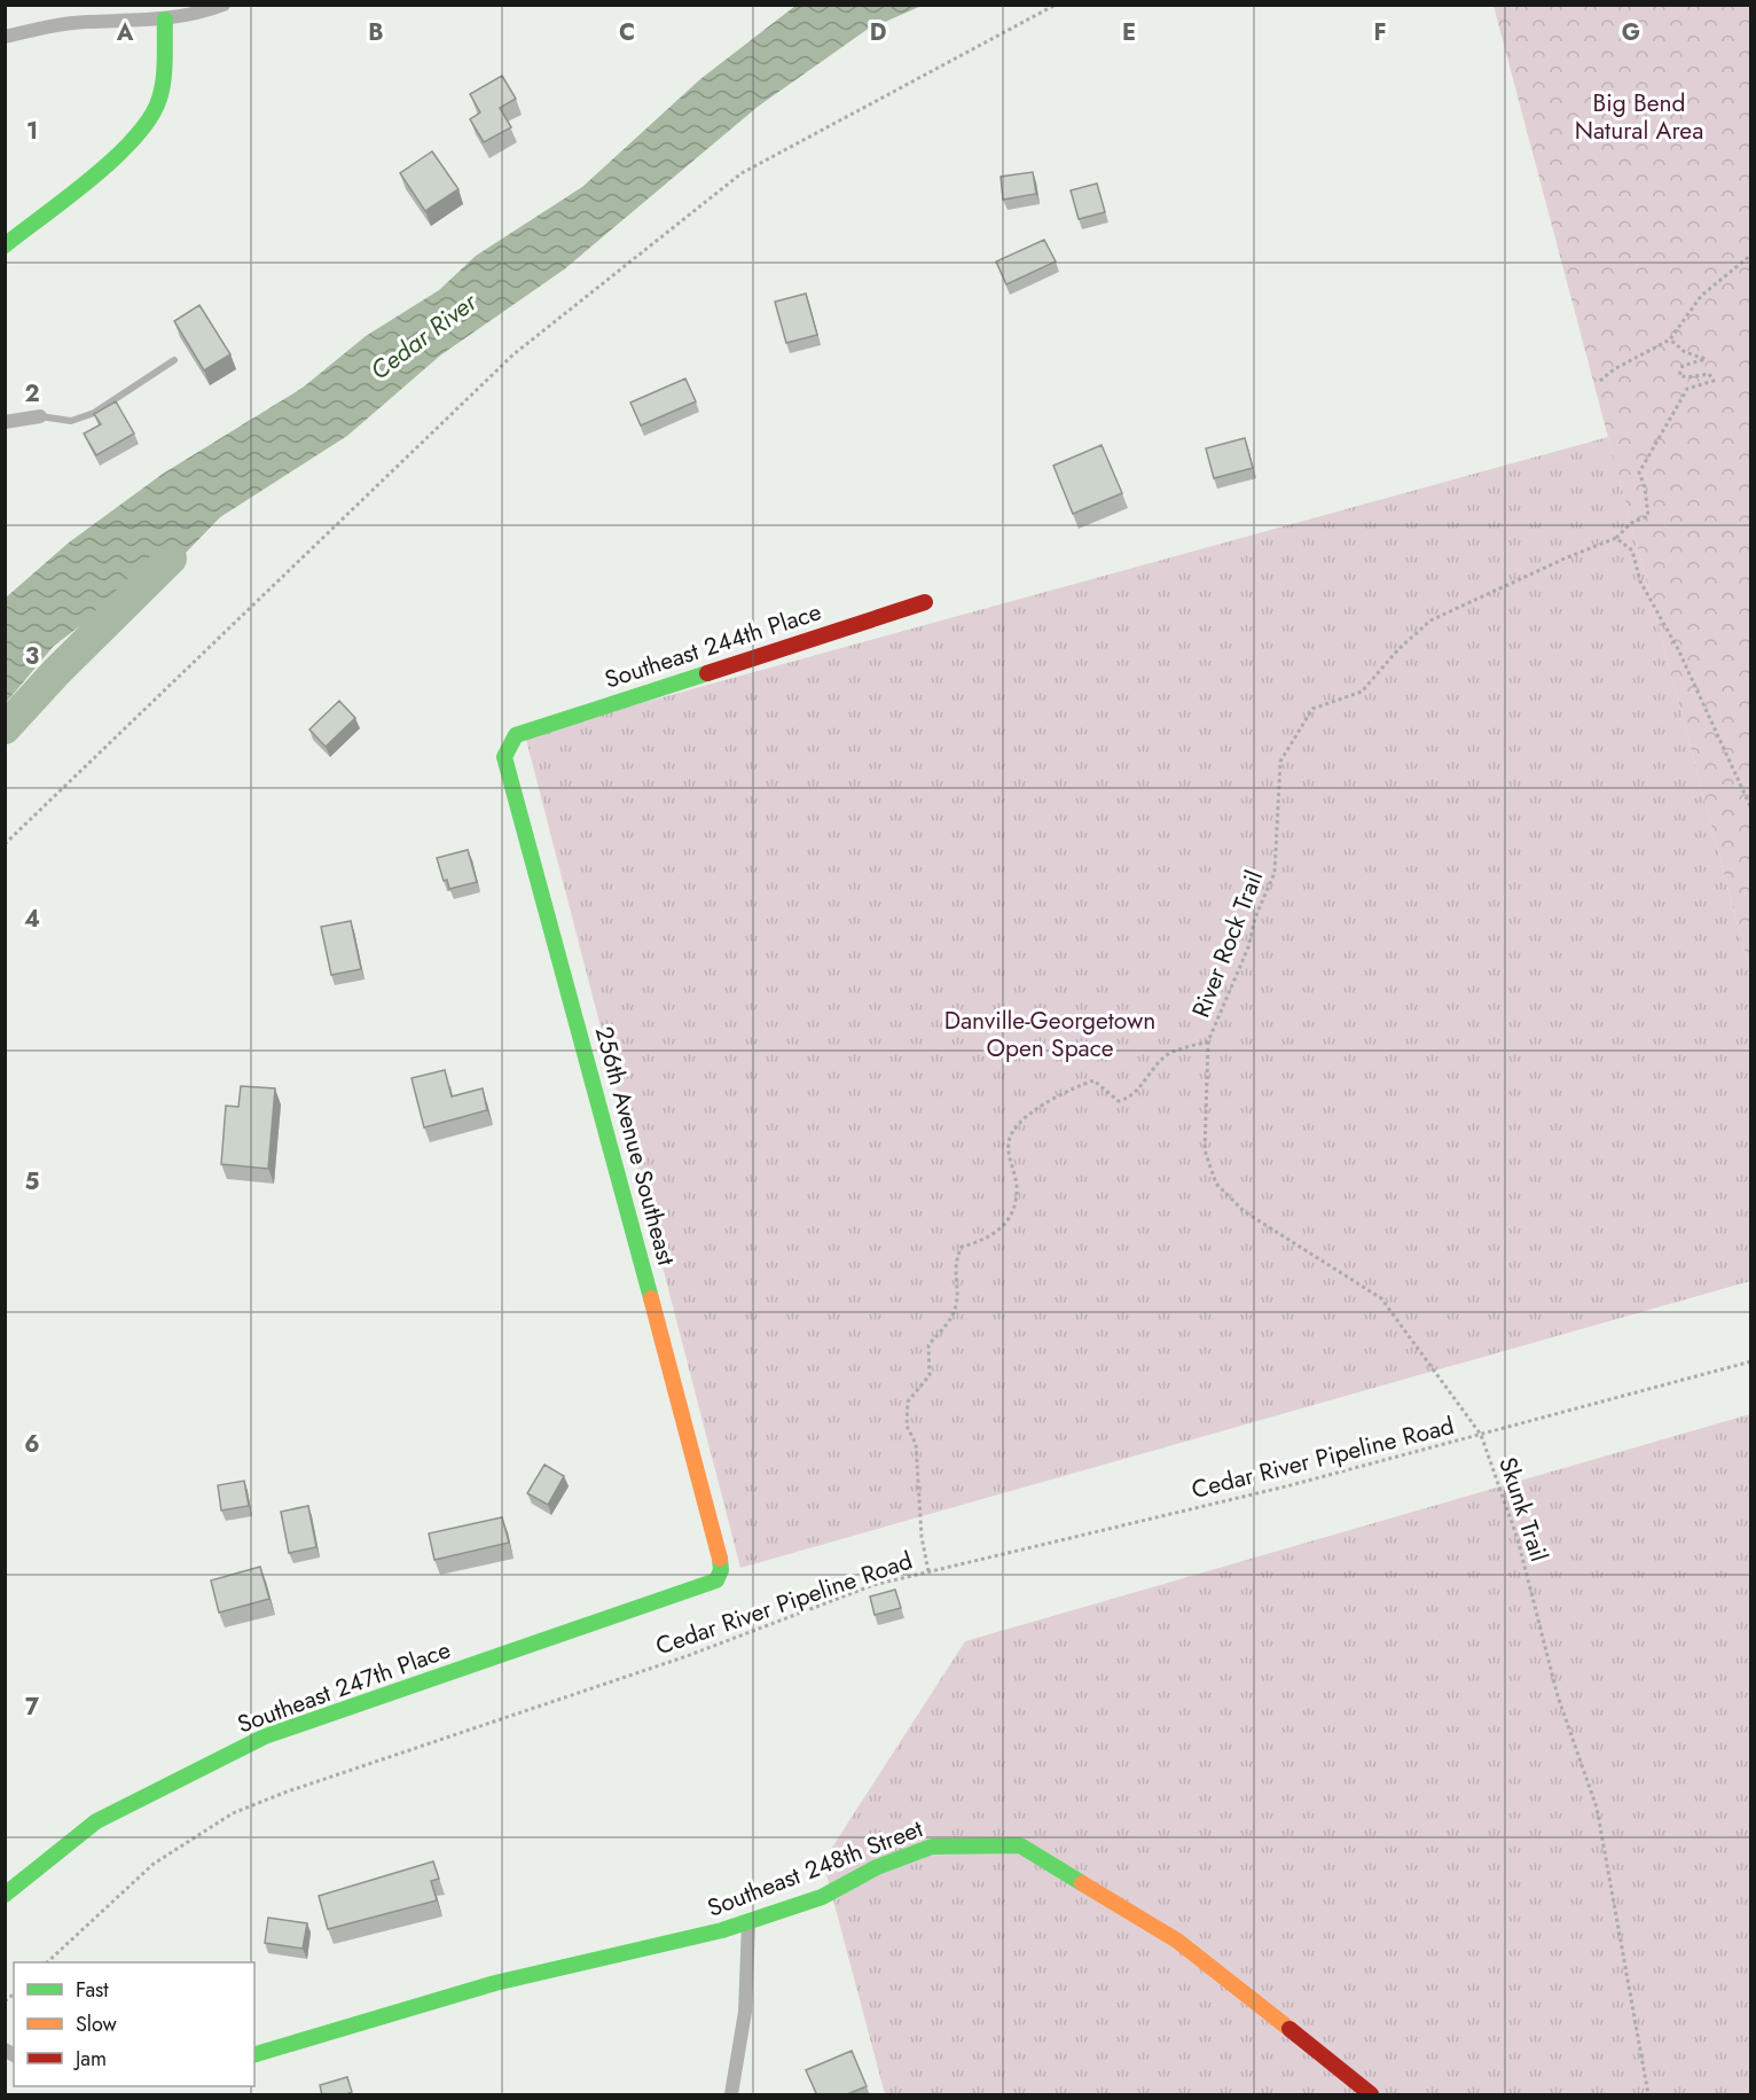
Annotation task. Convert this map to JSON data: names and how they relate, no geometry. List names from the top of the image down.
{
  "streets": {
    "street": [
      "Southeast 244th Place",
      "256th Avenue Southeast",
      "Southeast 247th Place",
      "Southeast 248th Street"
    ],
    "path": ["River Rock Trail", "Cedar River Pipeline Road", "Skunk Trail"]
  },
  "crossings": [
    ["Southeast 244th Place", "256th Avenue Southeast"],
    ["River Rock Trail", "Cedar River Pipeline Road"],
    ["River Rock Trail", "Skunk Trail"],
    ["256th Avenue Southeast", "Southeast 247th Place"],
    ["Cedar River Pipeline Road", "Skunk Trail"]
  ],
  "water": ["Cedar River"],
  "parks": ["Big Bend Natural Area", "Danville-Georgetown Open Space"],
  "legend": ["Fast", "Slow", "Jam"],
  "grid": {
    "columns": [
      "A",
      "B",
      "C",
      "D",
      "E",
      "F",
      "G"
    ],
    "rows": [
      "1",
      "2",
      "3",
      "4",
      "5",
      "6",
      "7"
    ]
  }
}
